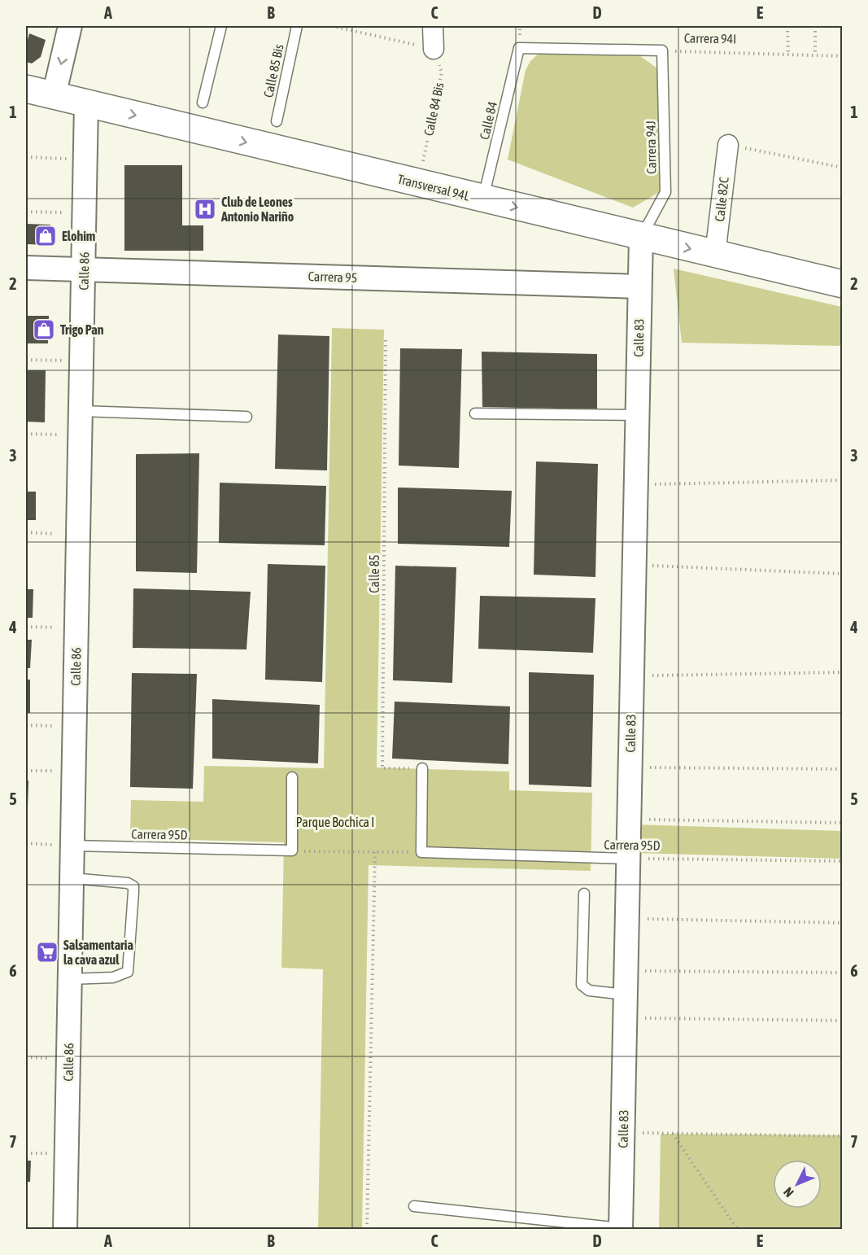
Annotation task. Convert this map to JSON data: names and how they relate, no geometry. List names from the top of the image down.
{
  "streets": {
    "main road": ["Transversal 94L"],
    "street": [
      "Calle 82C",
      "Calle 86",
      "Carrera 95",
      "Calle 83"
    ],
    "lane": [
      "Calle 85 Bis",
      "Calle 84",
      "Carrera 94J",
      "Carrera 95D"
    ],
    "path": ["Carrera 94I", "Calle 84 Bis", "Calle 85"]
  },
  "crossings": [
    ["Carrera 94I", "Calle 84"],
    ["Carrera 94I", "Carrera 94J"],
    ["Calle 84", "Carrera 94J"],
    ["Calle 84", "Transversal 94L"],
    ["Carrera 94J", "Transversal 94L"],
    ["Carrera 94J", "Calle 83"],
    ["Transversal 94L", "Calle 82C"],
    ["Transversal 94L", "Calle 86"],
    ["Transversal 94L", "Calle 83"],
    ["Calle 86", "Carrera 95"],
    ["Calle 86", "Carrera 95D"],
    ["Carrera 95", "Calle 83"],
    ["Calle 83", "Carrera 95D"]
  ],
  "one_way": ["Transversal 94L"],
  "parks": ["Parque Bochica I"],
  "places": {
    "hospital": ["Club de Leones Antonio Nariño"],
    "shop": ["Elohim", "Trigo Pan"],
    "supermarket": ["Salsamentaria la cava azul"]
  },
  "north": "bottom left",
  "grid": {
    "columns": [
      "A",
      "B",
      "C",
      "D",
      "E"
    ],
    "rows": [
      "1",
      "2",
      "3",
      "4",
      "5",
      "6",
      "7"
    ]
  }
}
